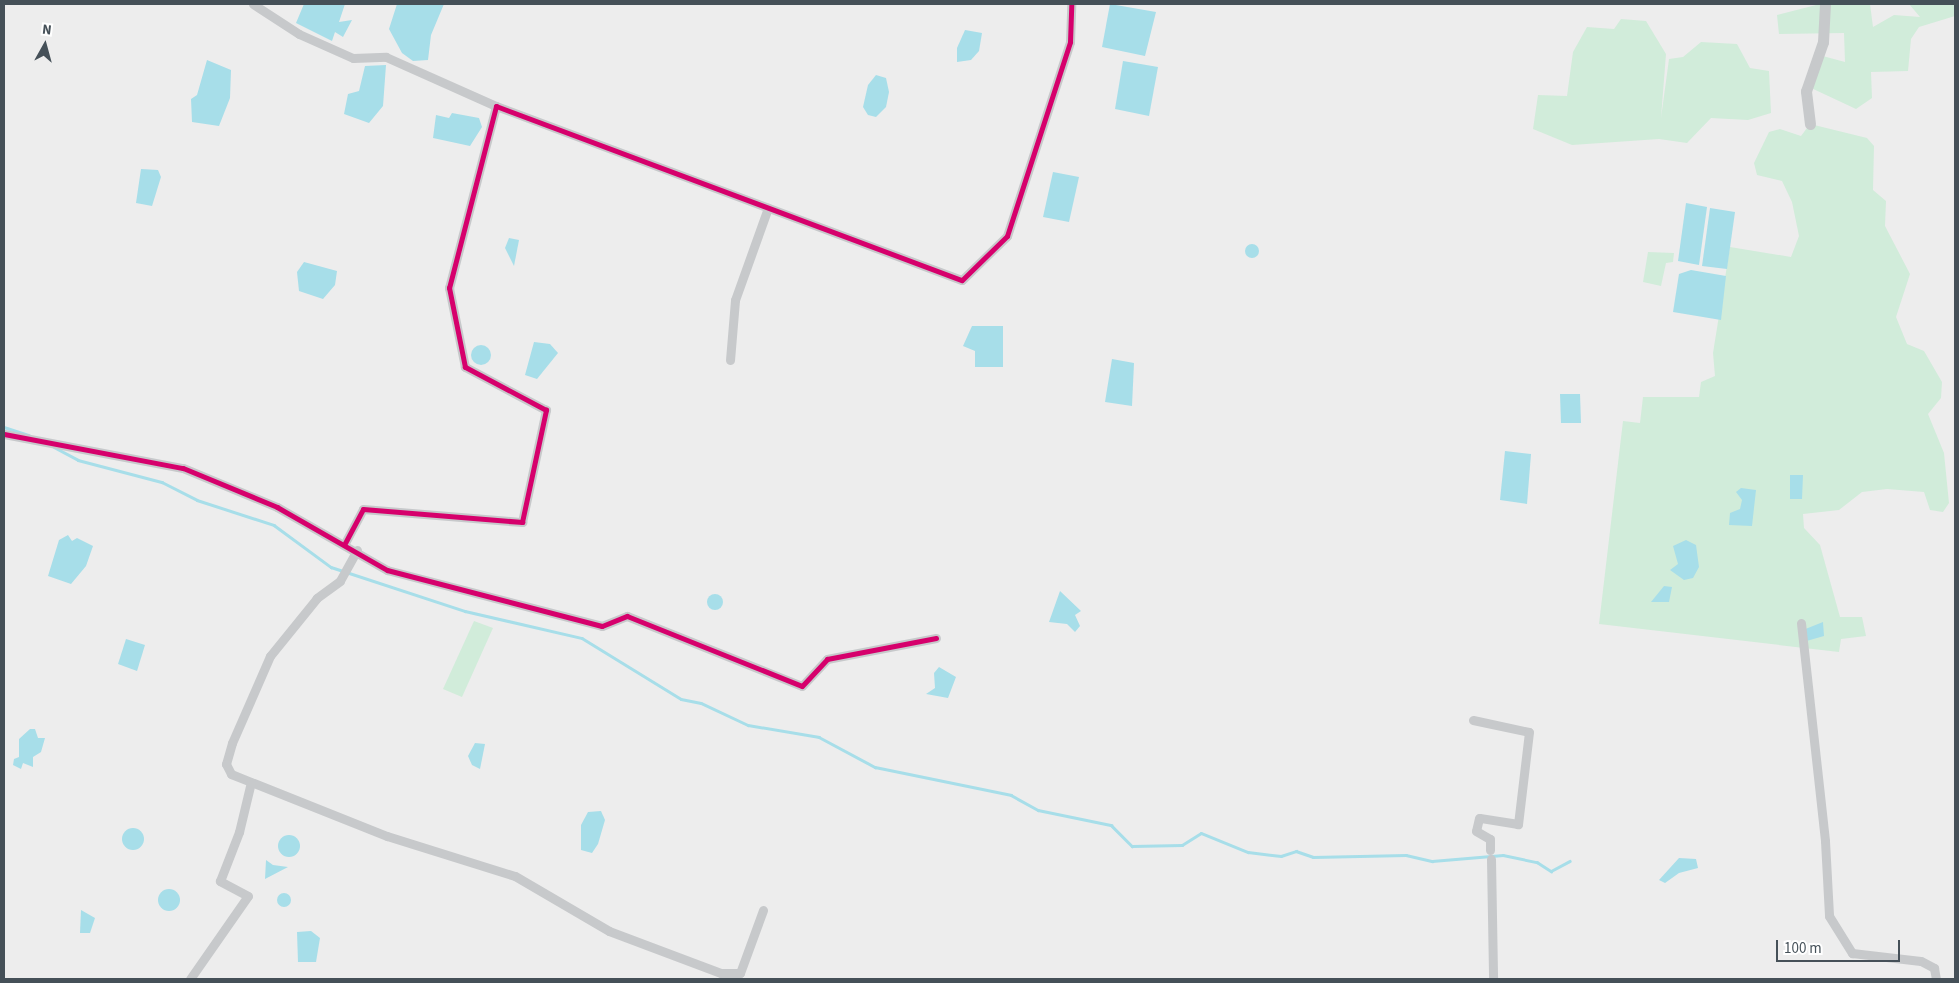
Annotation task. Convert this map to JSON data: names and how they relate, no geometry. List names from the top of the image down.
{
  "scale_bar": "100 m",
  "north": "top"
}
